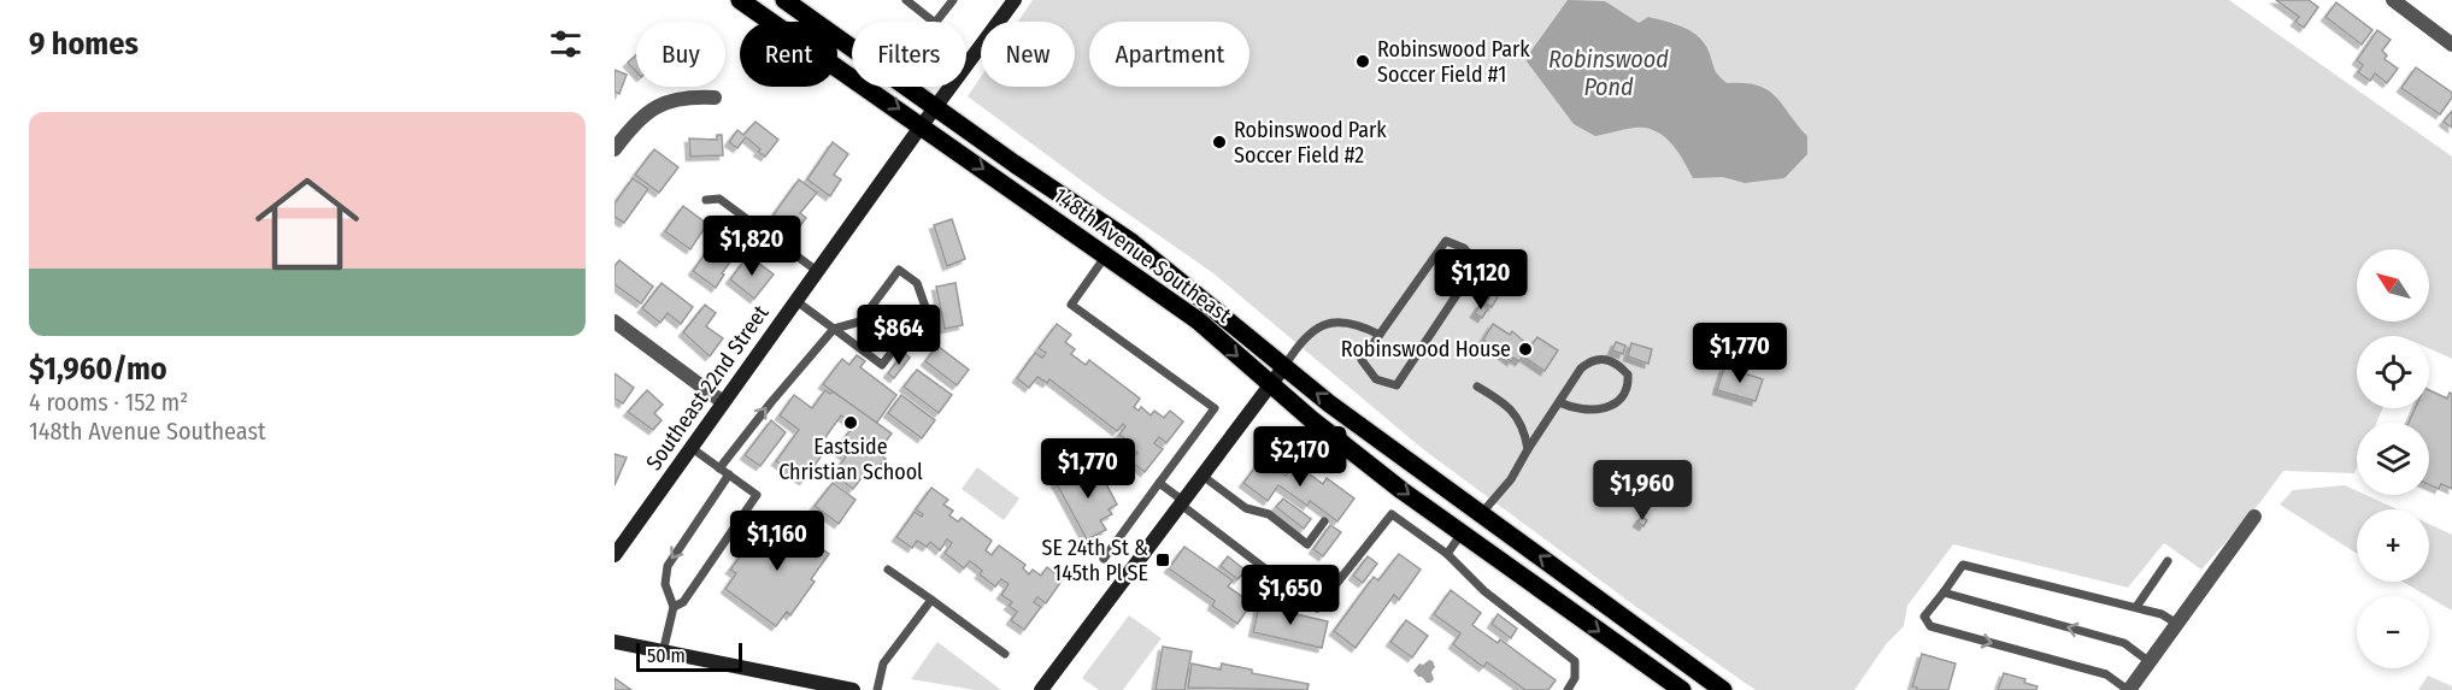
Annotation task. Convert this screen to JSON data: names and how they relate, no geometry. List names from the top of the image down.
{
  "streets": {
    "main road": ["148th Avenue Southeast"],
    "street": ["Southeast 22nd Street"]
  },
  "crossings": [
    ["148th Avenue Southeast", "Southeast 22nd Street"]
  ],
  "water": ["Robinswood Pond"],
  "places": {
    "other": [
      "Robinswood Park Soccer Field #1",
      "Robinswood Park Soccer Field #2",
      "Robinswood House",
      "Eastside Christian School"
    ],
    "transit": ["SE 24th St & 145th Pl SE"]
  },
  "scale_bar": "50 m",
  "north": "top left",
  "page": {
    "heading": "9 homes",
    "chip": [
      "Buy",
      "Rent",
      "Filters",
      "New",
      "Apartment"
    ],
    "list": [
      {
        "name": "$1,960/mo",
        "note": "4 rooms · 152 m² · 148th Avenue Southeast"
      }
    ],
    "price": [
      "$1,820",
      "$1,120",
      "$864",
      "$1,770",
      "$2,170",
      "$1,770",
      "$1,960",
      "$1,160",
      "$1,650"
    ],
    "map_buttons": ["+", "−"],
    "scale": "50 m"
  }
}
